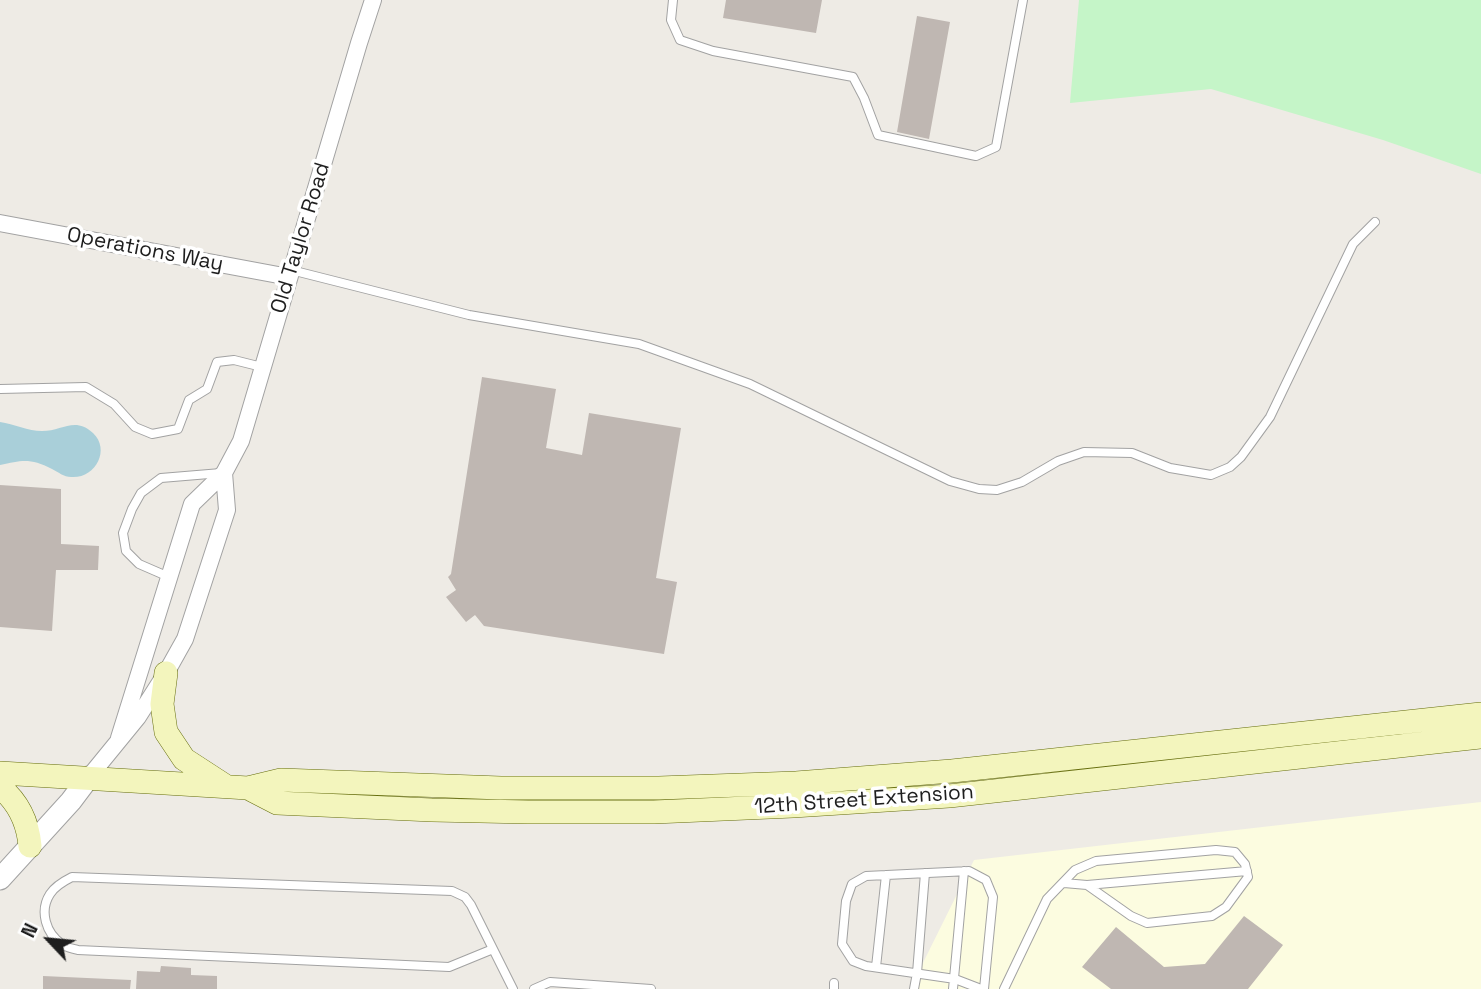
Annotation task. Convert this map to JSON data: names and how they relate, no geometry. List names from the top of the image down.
{
  "streets": {
    "main road": ["12th Street Extension"],
    "street": ["Old Taylor Road", "Operations Way"]
  },
  "crossings": [
    ["Old Taylor Road", "Operations Way"],
    ["Old Taylor Road", "12th Street Extension"]
  ],
  "north": "top left"
}
